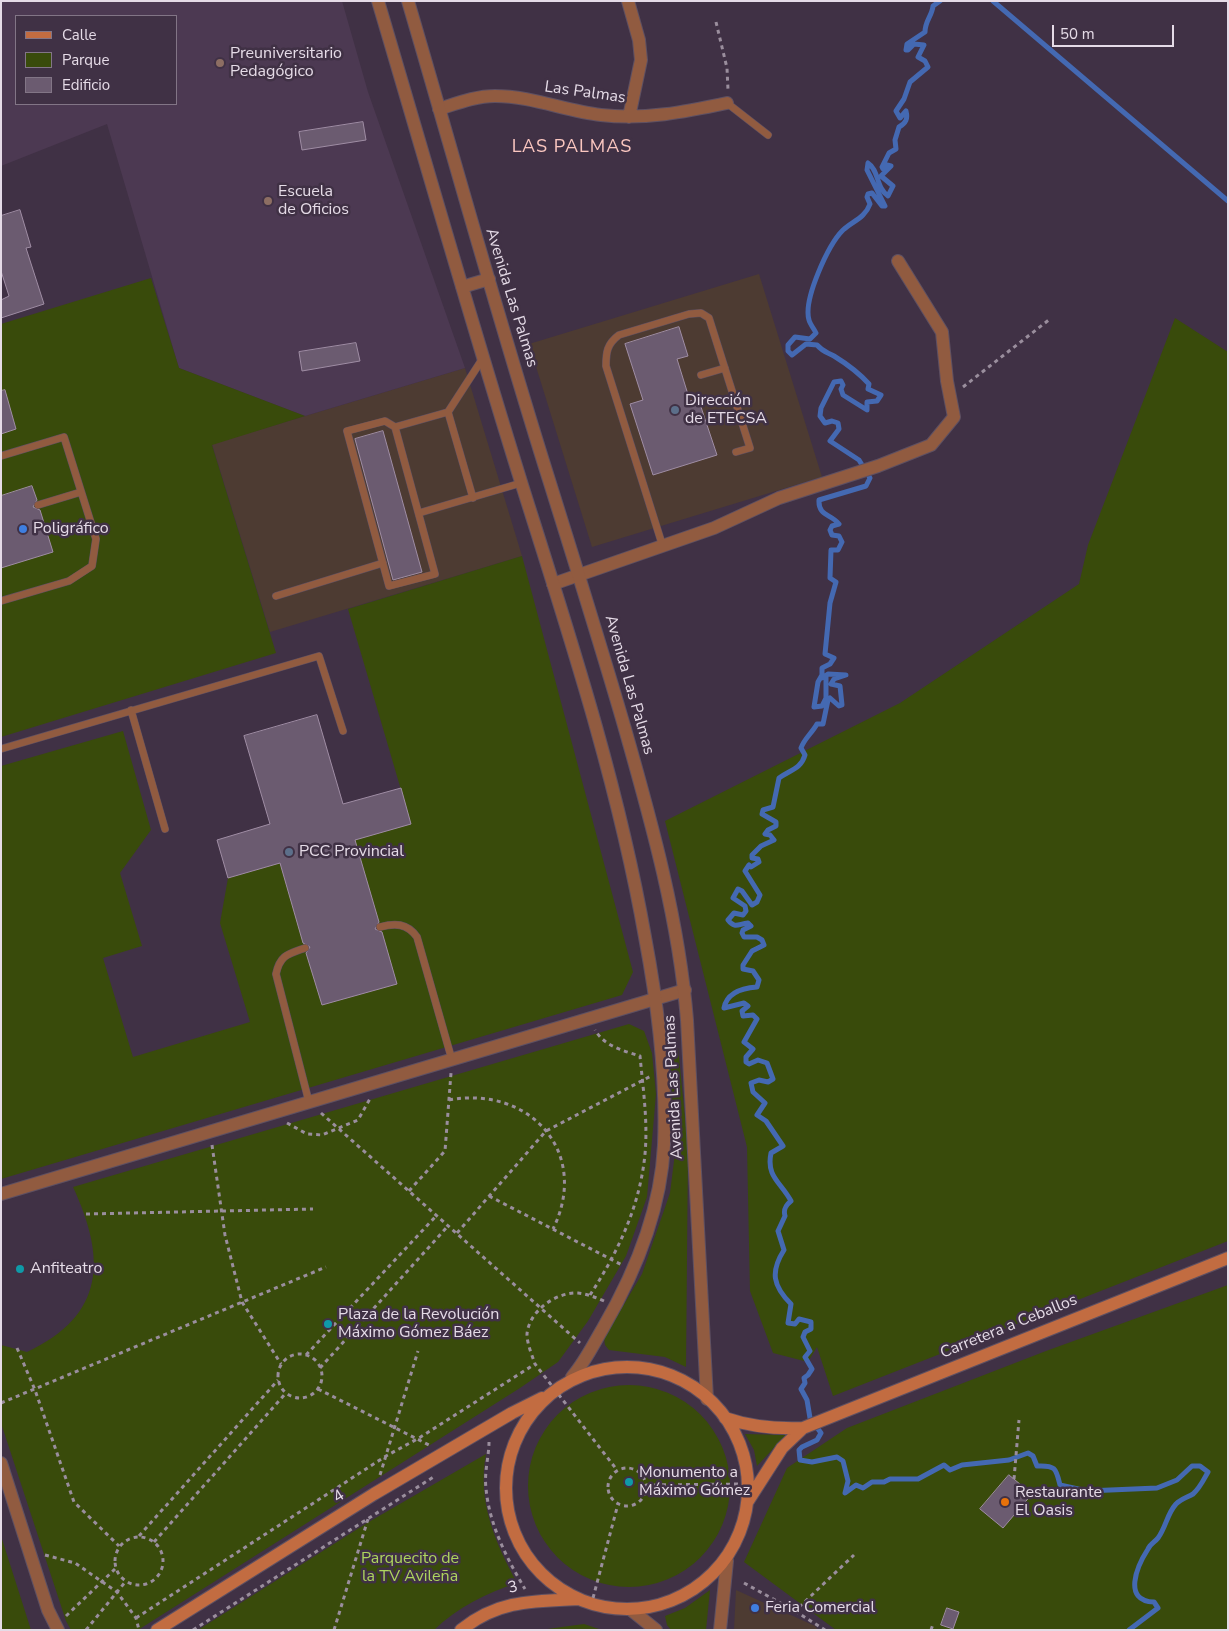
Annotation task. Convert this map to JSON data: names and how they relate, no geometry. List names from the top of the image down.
{
  "streets": {
    "main road": ["Carretera a Ceballos", "4", "3"],
    "street": ["Las Palmas", "Avenida Las Palmas"]
  },
  "crossings": [
    ["Las Palmas", "Avenida Las Palmas"]
  ],
  "districts": ["LAS PALMAS"],
  "parks": ["Parquecito de la TV Avileña"],
  "places": [
    "Preuniversitario Pedagógico",
    "Escuela de Oficios",
    "Dirección de ETECSA",
    "Poligráfico",
    "PCC Provincial",
    "Anfiteatro",
    "Plaza de la Revolución Máximo Gómez Báez",
    "Monumento a Máximo Gómez",
    "Restaurante El Oasis",
    "Feria Comercial"
  ],
  "legend": ["Calle", "Parque", "Edificio"],
  "scale_bar": "50 m"
}
